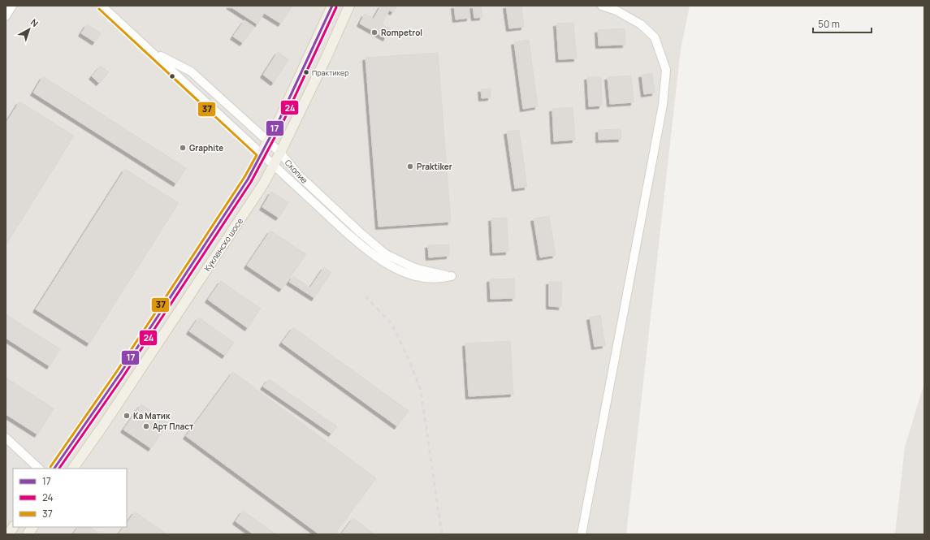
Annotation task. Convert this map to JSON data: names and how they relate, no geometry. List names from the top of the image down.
{
  "streets": {
    "main road": ["Кукленско шосе"],
    "street": ["Скопие"]
  },
  "crossings": [
    ["Скопие", "Кукленско шосе"]
  ],
  "places": [
    "Rompetrol",
    "Практикер",
    "Graphite",
    "Praktiker",
    "Ка Матик",
    "Арт Пласт"
  ],
  "lines": ["transit line 17", "transit line 24", "transit line 37"],
  "legend": ["17", "24", "37"],
  "scale_bar": "50 m",
  "north": "top right"
}
